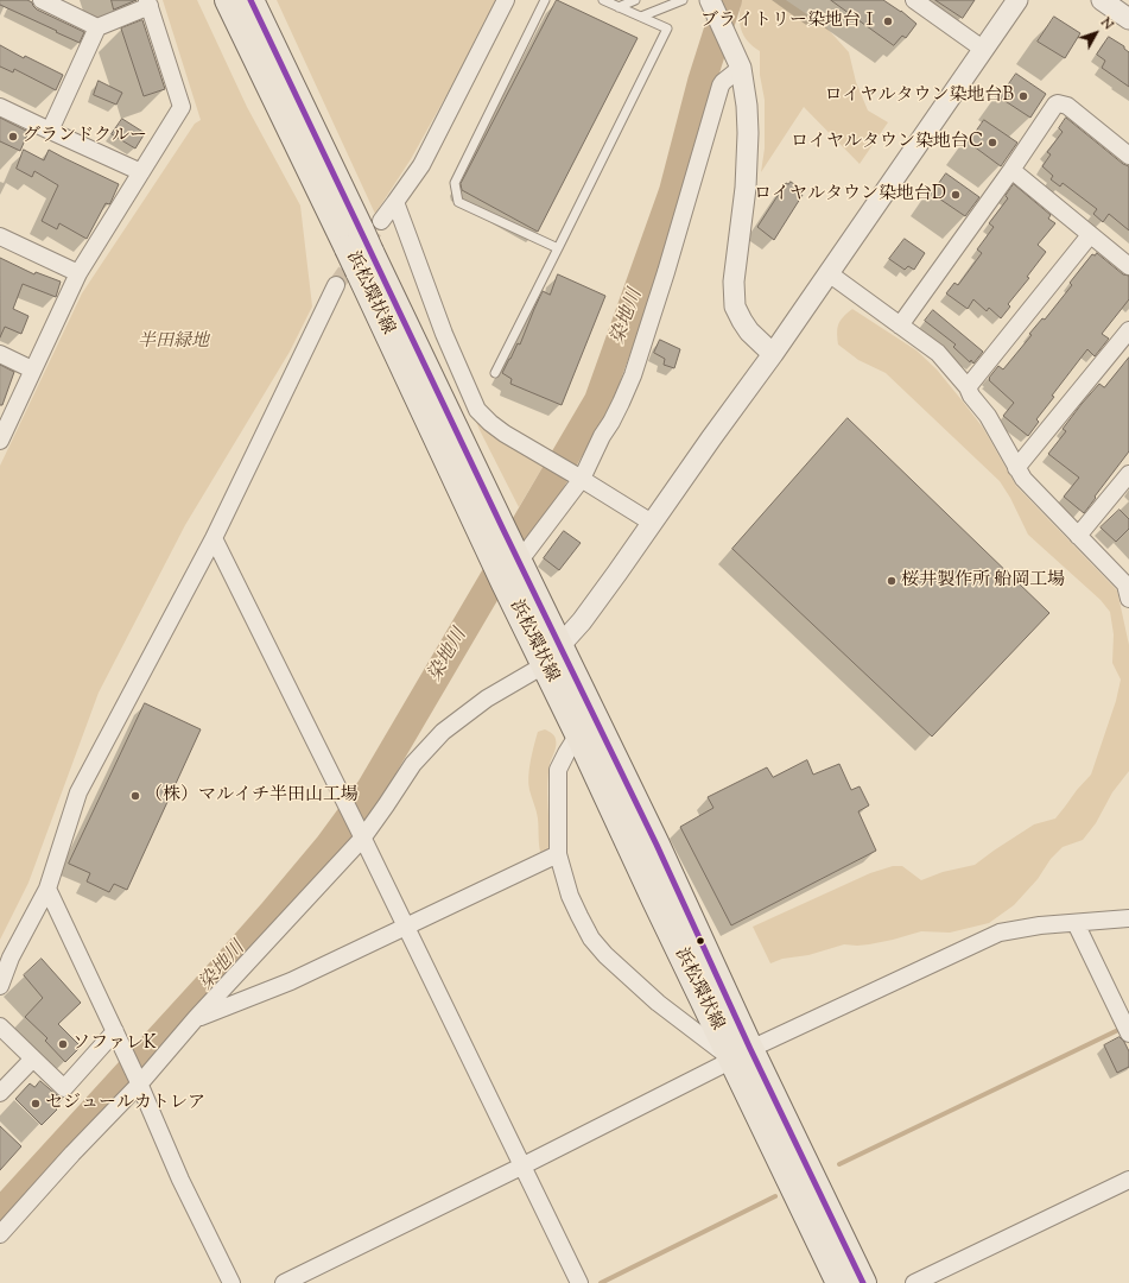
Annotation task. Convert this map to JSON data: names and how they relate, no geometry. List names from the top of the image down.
{
  "streets": {
    "main road": ["浜松環状線"]
  },
  "water": ["染地川"],
  "parks": ["半田緑地"],
  "places": [
    "ブライトリー染地台Ⅰ",
    "ロイヤルタウン染地台B",
    "グランドクルー",
    "ロイヤルタウン染地台C",
    "ロイヤルタウン染地台D",
    "桜井製作所 船岡工場",
    "（株）マルイチ半田山工場",
    "ソファレK",
    "セジュールカトレア"
  ],
  "north": "top right"
}
